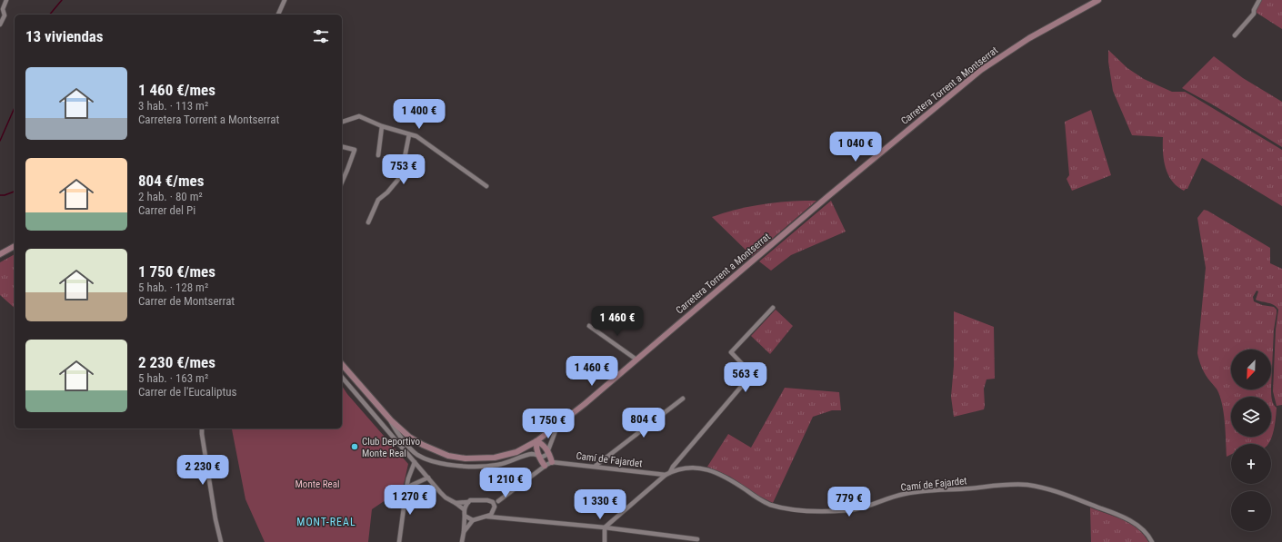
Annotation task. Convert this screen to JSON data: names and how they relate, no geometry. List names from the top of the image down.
{
  "streets": {
    "main road": ["Carretera Torrent a Montserrat"],
    "street": ["Camí de Fajardet"]
  },
  "districts": ["MONT-REAL"],
  "parks": ["Monte Real"],
  "places": ["Club Deportivo Monte Real"],
  "north": "bottom left",
  "page": {
    "heading": "13 viviendas",
    "list": [
      {
        "name": "1 460 €/mes",
        "note": "3 hab. · 113 m² · Carretera Torrent a Montserrat"
      },
      {
        "name": "804 €/mes",
        "note": "2 hab. · 80 m² · Carrer del Pi"
      },
      {
        "name": "1 750 €/mes",
        "note": "5 hab. · 128 m² · Carrer de Montserrat"
      },
      {
        "name": "2 230 €/mes",
        "note": "5 hab. · 163 m² · Carrer de l'Eucaliptus"
      }
    ],
    "price": [
      "1 400 €",
      "1 040 €",
      "753 €",
      "1 460 €",
      "1 460 €",
      "563 €",
      "804 €",
      "1 750 €",
      "2 230 €",
      "1 210 €",
      "1 270 €",
      "779 €",
      "1 330 €"
    ],
    "map_buttons": ["+", "−"]
  }
}
